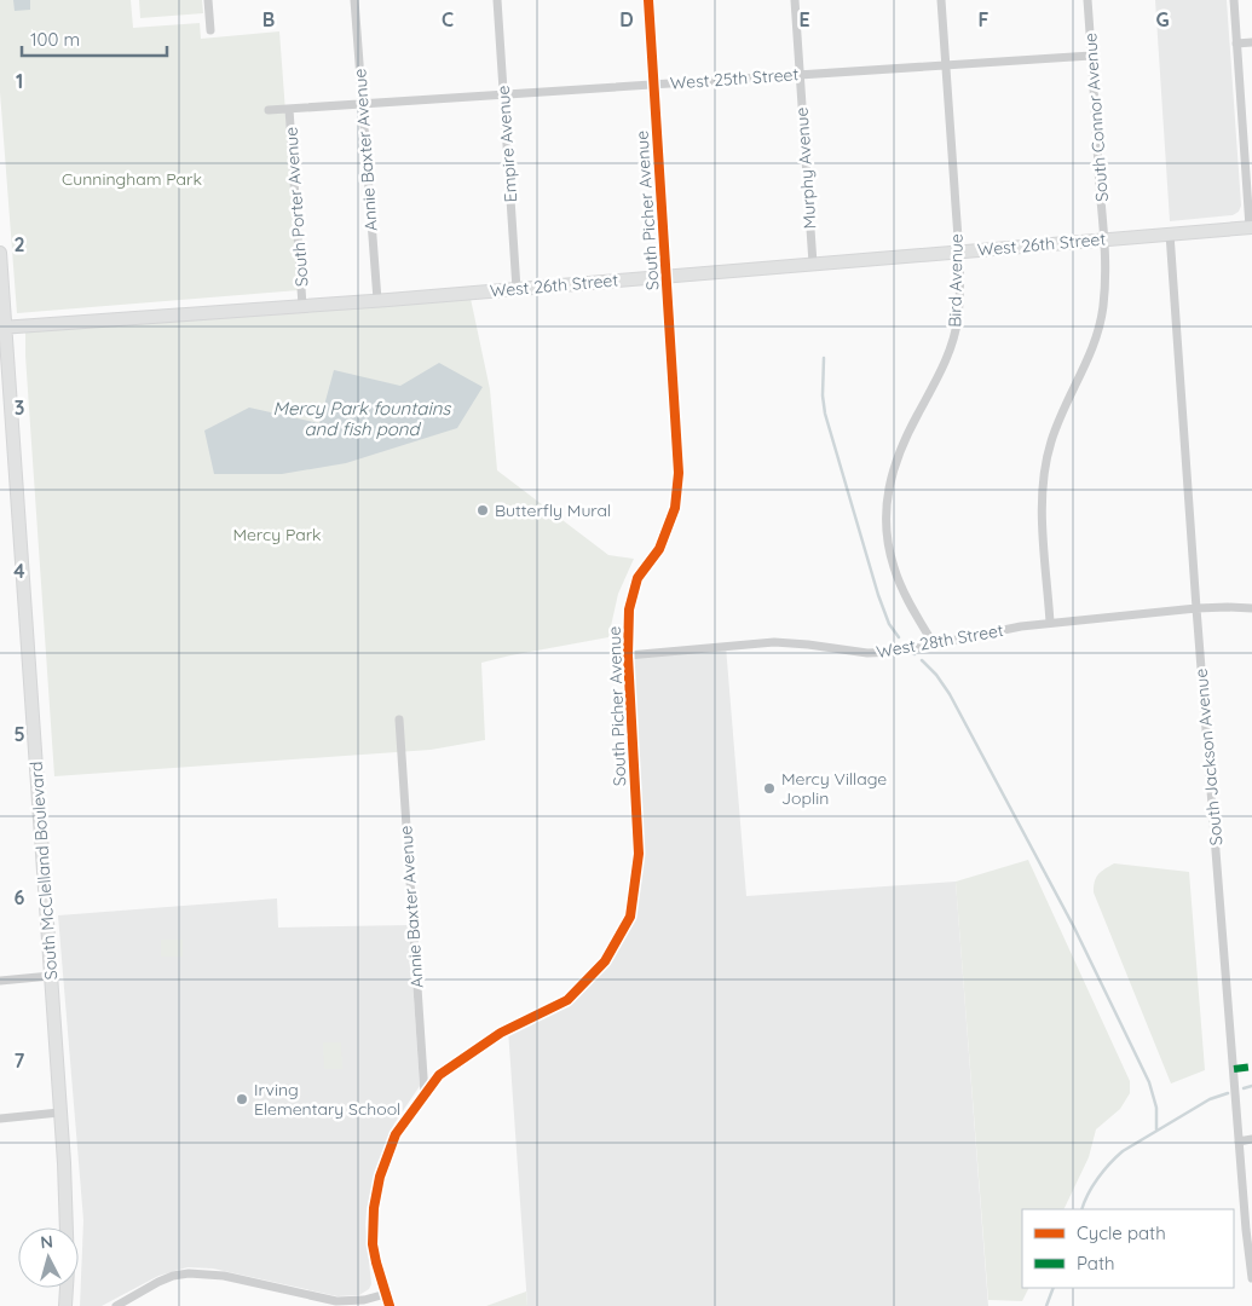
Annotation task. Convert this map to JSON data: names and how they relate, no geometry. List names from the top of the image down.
{
  "streets": {
    "main road": ["West 26th Street", "South McClelland Boulevard"],
    "street": [
      "West 25th Street",
      "South Connor Avenue",
      "Empire Avenue",
      "Annie Baxter Avenue",
      "Murphy Avenue",
      "South Porter Avenue",
      "South Picher Avenue",
      "Bird Avenue",
      "West 28th Street",
      "South Jackson Avenue"
    ]
  },
  "crossings": [
    ["West 25th Street", "South Connor Avenue"],
    ["West 25th Street", "Empire Avenue"],
    ["West 25th Street", "Annie Baxter Avenue"],
    ["West 25th Street", "Murphy Avenue"],
    ["West 25th Street", "South Porter Avenue"],
    ["West 25th Street", "South Picher Avenue"],
    ["West 25th Street", "Bird Avenue"],
    ["South Connor Avenue", "West 26th Street"],
    ["South Connor Avenue", "West 28th Street"],
    ["Empire Avenue", "West 26th Street"],
    ["Annie Baxter Avenue", "South Picher Avenue"],
    ["Annie Baxter Avenue", "West 26th Street"],
    ["Murphy Avenue", "West 26th Street"],
    ["South Porter Avenue", "West 26th Street"],
    ["South Picher Avenue", "West 26th Street"],
    ["South Picher Avenue", "West 28th Street"],
    ["West 26th Street", "Bird Avenue"],
    ["West 26th Street", "South Jackson Avenue"],
    ["West 26th Street", "South McClelland Boulevard"],
    ["Bird Avenue", "West 28th Street"],
    ["West 28th Street", "South Jackson Avenue"]
  ],
  "water": ["Mercy Park fountains and fish pond"],
  "parks": ["Cunningham Park", "Mercy Park"],
  "places": ["Butterfly Mural", "Mercy Village Joplin", "Irving Elementary School"],
  "legend": ["Cycle path", "Path"],
  "scale_bar": "100 m",
  "north": "top",
  "grid": {
    "columns": [
      "B",
      "C",
      "D",
      "E",
      "F",
      "G"
    ],
    "rows": [
      "1",
      "2",
      "3",
      "4",
      "5",
      "6",
      "7"
    ]
  }
}
